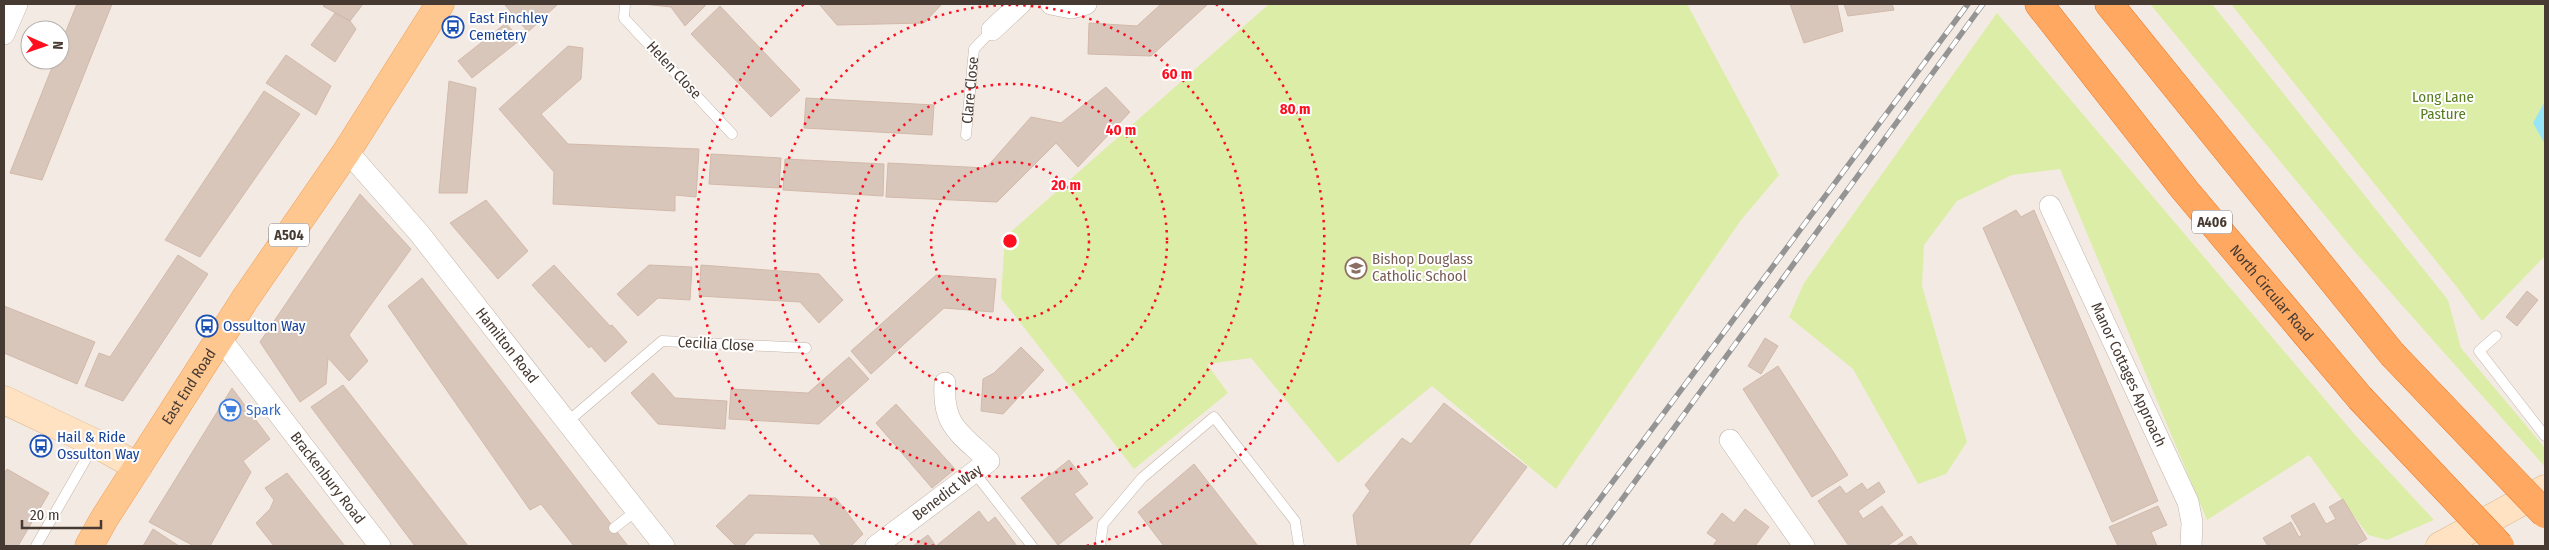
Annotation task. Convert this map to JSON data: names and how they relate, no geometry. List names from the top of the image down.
{
  "streets": {
    "highway": ["A406", "North Circular Road"],
    "main road": ["A504", "East End Road"],
    "street": [
      "Clare Close",
      "Hamilton Road",
      "Manor Cottages Approach",
      "Brackenbury Road",
      "Benedict Way"
    ],
    "lane": ["Helen Close", "Cecilia Close"]
  },
  "crossings": [
    ["Cecilia Close", "Hamilton Road"],
    ["Hamilton Road", "East End Road"],
    ["East End Road", "Brackenbury Road"]
  ],
  "parks": ["Long Lane Pasture"],
  "places": {
    "bus stop": ["East Finchley Cemetery", "Ossulton Way", "Hail & Ride Ossulton Way"],
    "school or university": ["Bishop Douglass Catholic School"],
    "supermarket": ["Spark"]
  },
  "scale_bar": "20 m",
  "north": "right",
  "rings": [
    "60 m",
    "80 m",
    "40 m",
    "20 m"
  ]
}
